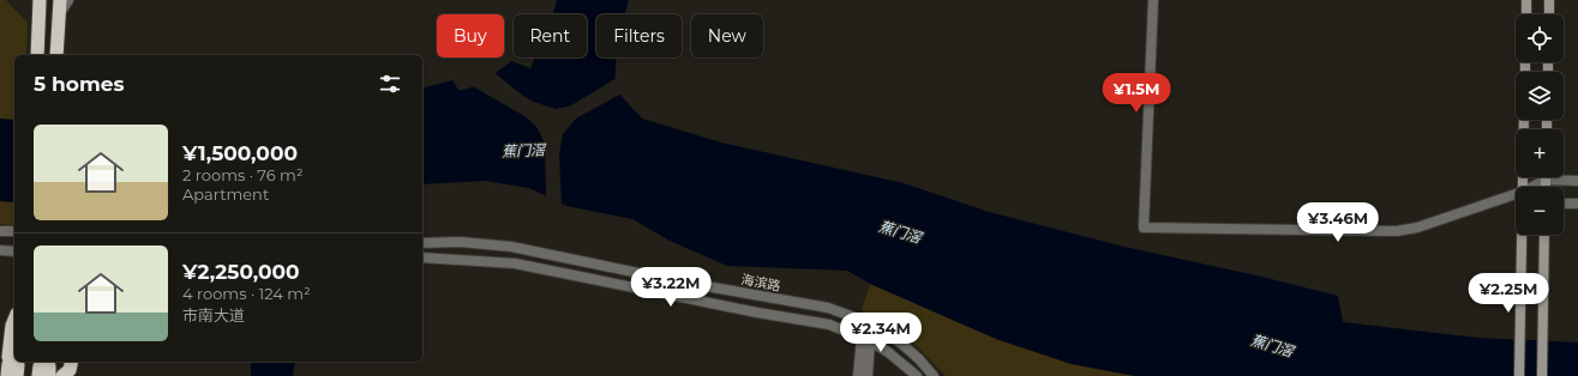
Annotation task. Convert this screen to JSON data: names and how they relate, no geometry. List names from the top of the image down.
{
  "streets": {
    "street": ["海滨路"]
  },
  "water": ["蕉门滘"],
  "page": {
    "map_buttons": ["+", "−"],
    "chip": [
      "Buy",
      "Rent",
      "Filters",
      "New"
    ],
    "heading": "5 homes",
    "price": [
      "¥1.5M",
      "¥3.46M",
      "¥3.22M",
      "¥2.25M",
      "¥2.34M"
    ],
    "list": [
      {
        "name": "¥1,500,000",
        "note": "2 rooms · 76 m² · Apartment"
      },
      {
        "name": "¥2,250,000",
        "note": "4 rooms · 124 m² · 市南大道"
      }
    ]
  }
}
